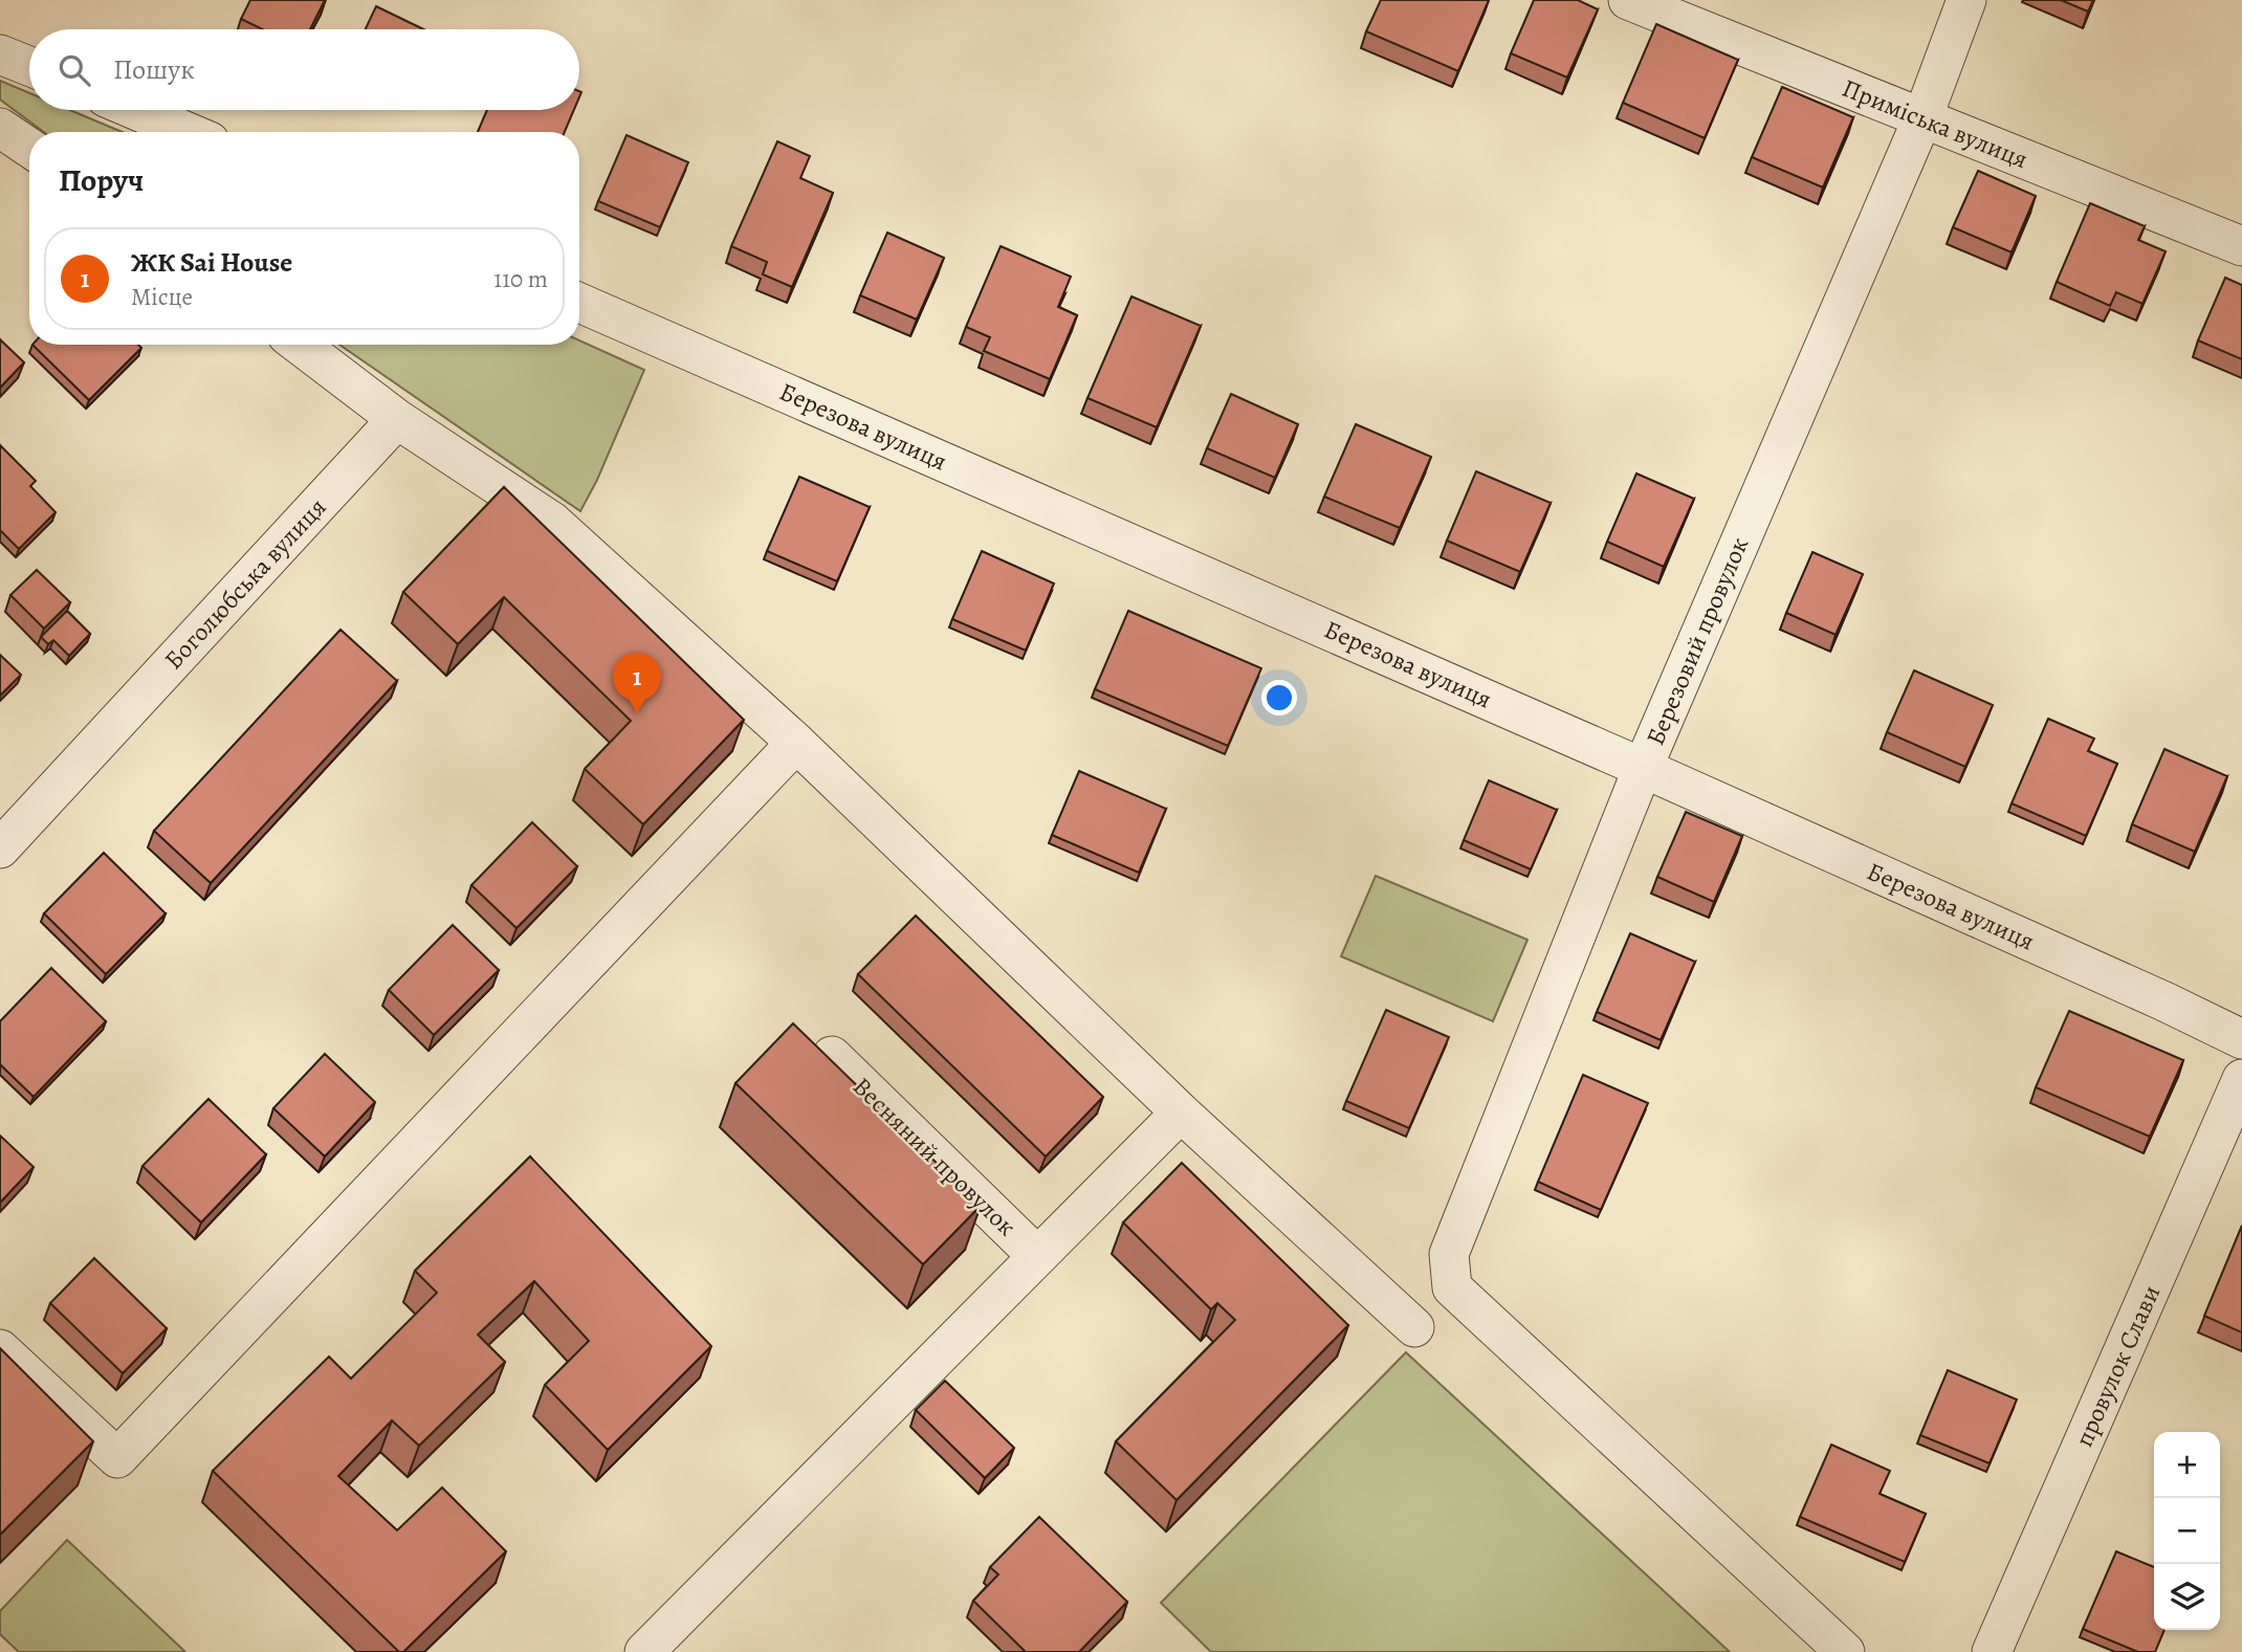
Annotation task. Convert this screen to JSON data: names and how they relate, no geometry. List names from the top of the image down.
{
  "streets": {
    "street": [
      "Приміська вулиця",
      "Березова вулиця",
      "Боголюбська вулиця",
      "Березовий провулок",
      "Весняний провулок",
      "провулок Слави"
    ]
  },
  "crossings": [
    ["Приміська вулиця", "Березовий провулок"],
    ["Березова вулиця", "Березовий провулок"]
  ],
  "page": {
    "search": "Пошук",
    "heading": "Поруч",
    "list": [
      {
        "mark": "1",
        "name": "ЖК Sai House",
        "note": "Місце",
        "value": "110 m"
      }
    ],
    "pins": "1",
    "map_buttons": ["+", "−"]
  }
}
